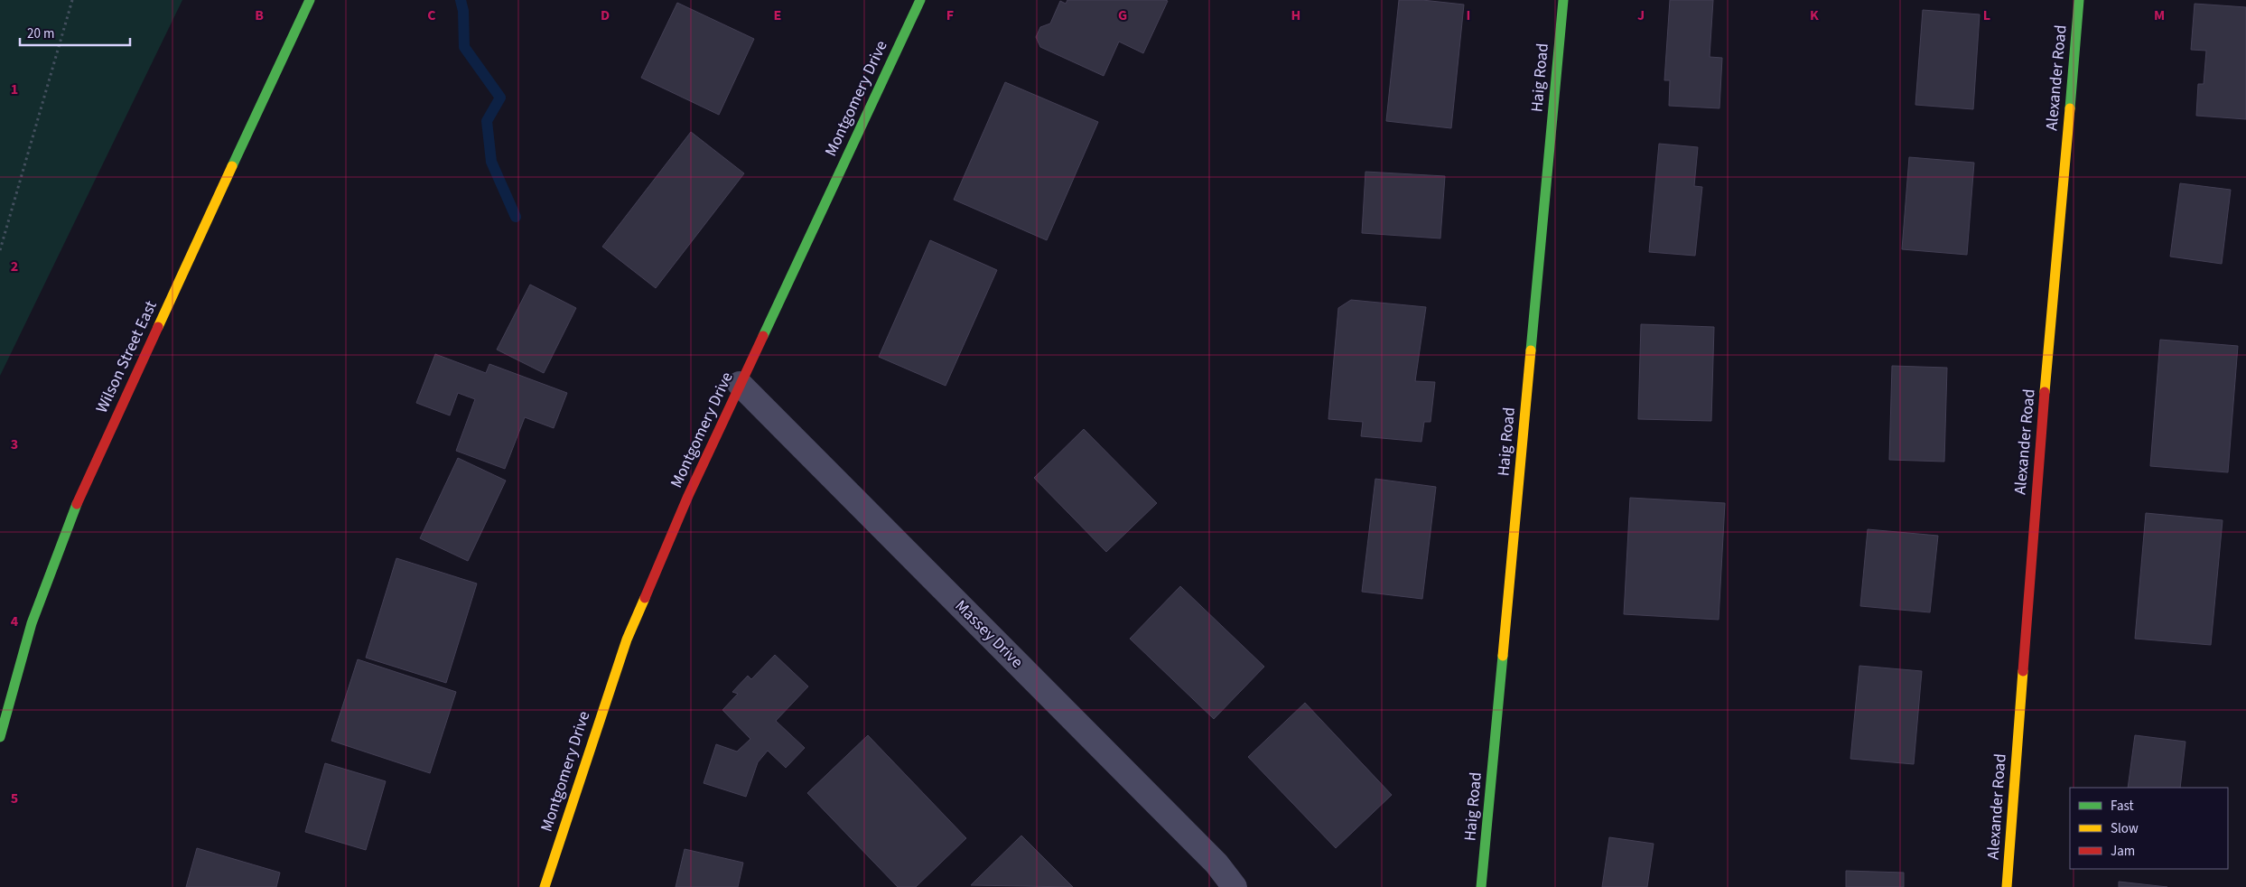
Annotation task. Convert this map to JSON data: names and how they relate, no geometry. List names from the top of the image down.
{
  "streets": {
    "street": [
      "Haig Road",
      "Alexander Road",
      "Montgomery Drive",
      "Wilson Street East",
      "Massey Drive"
    ]
  },
  "crossings": [
    ["Montgomery Drive", "Massey Drive"]
  ],
  "legend": ["Fast", "Slow", "Jam"],
  "scale_bar": "20 m",
  "grid": {
    "columns": [
      "B",
      "C",
      "D",
      "E",
      "F",
      "G",
      "H",
      "I",
      "J",
      "K",
      "L",
      "M"
    ],
    "rows": [
      "1",
      "2",
      "3",
      "4",
      "5"
    ]
  }
}
